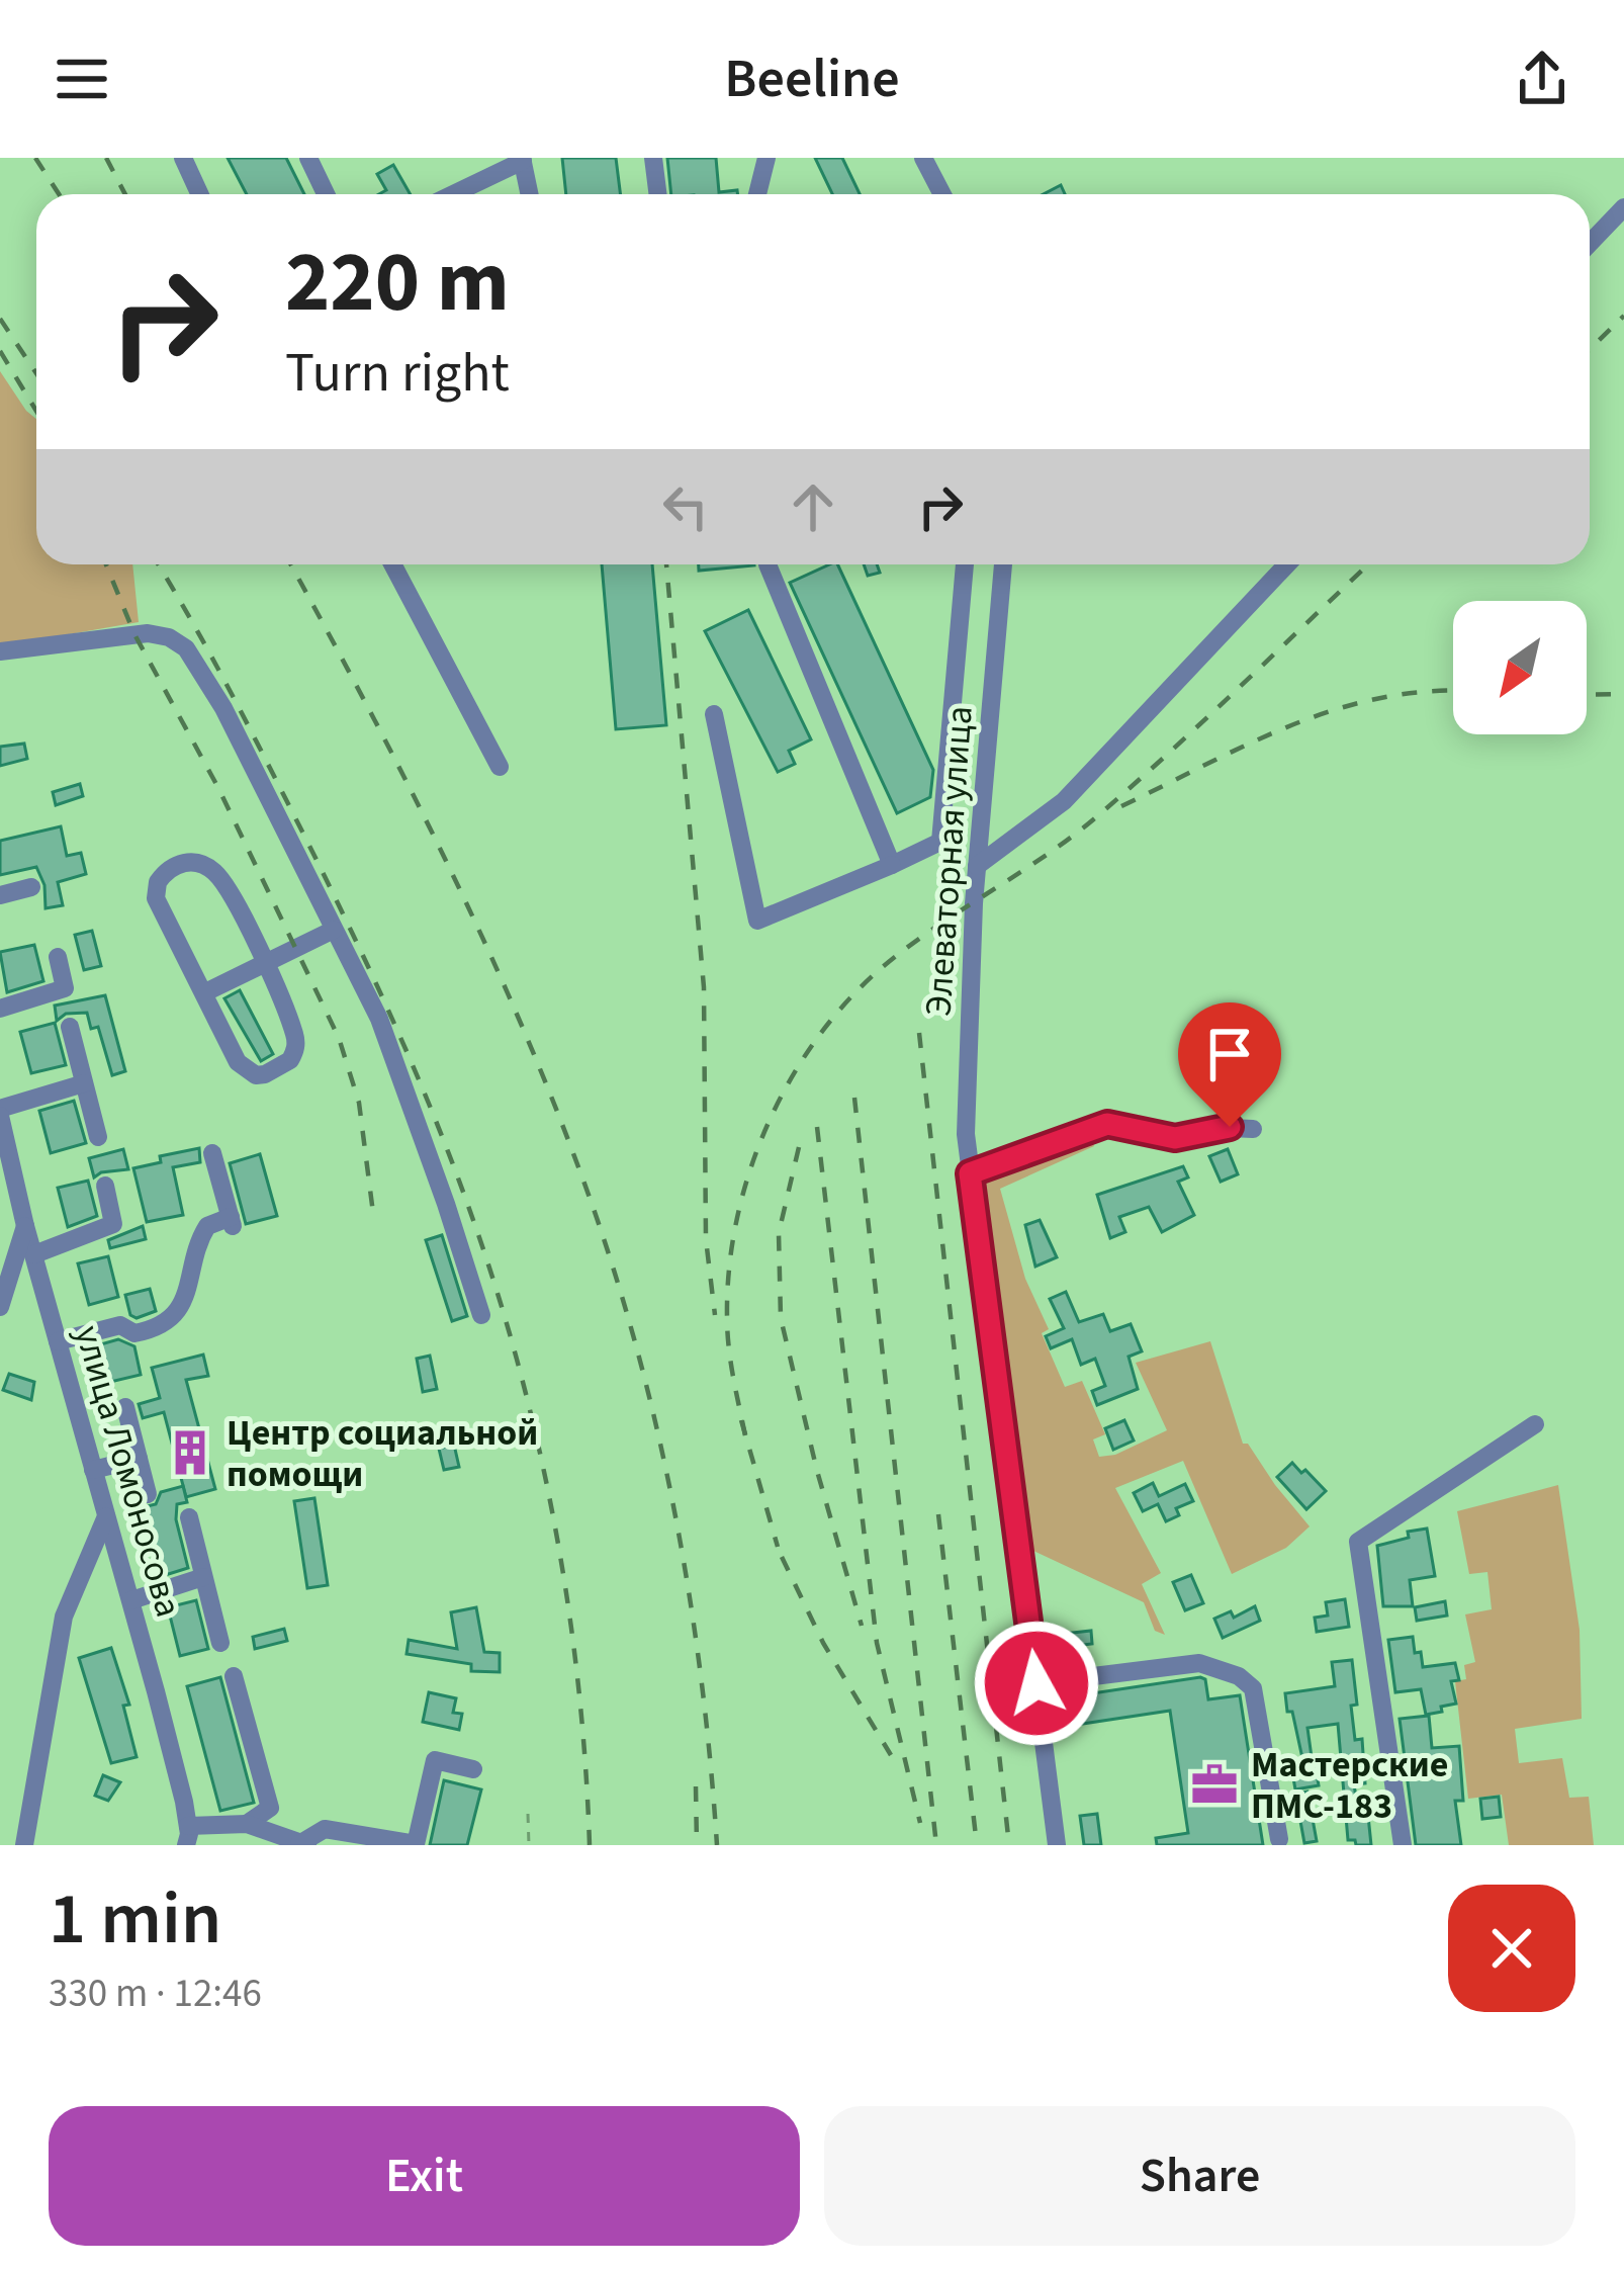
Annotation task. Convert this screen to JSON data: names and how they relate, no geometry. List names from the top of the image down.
{
  "streets": {
    "street": ["Элеваторная улица", "улица Ломоносова"]
  },
  "places": {
    "building": ["Центр социальной помощи"],
    "office": ["Мастерские ПМС-183"]
  },
  "north": "bottom left",
  "page": {
    "header": "Beeline",
    "turn": ["220 m", "Turn right"],
    "heading": ["1 min", "330 m · 12:46"],
    "buttons": ["Exit", "Share"]
  }
}
